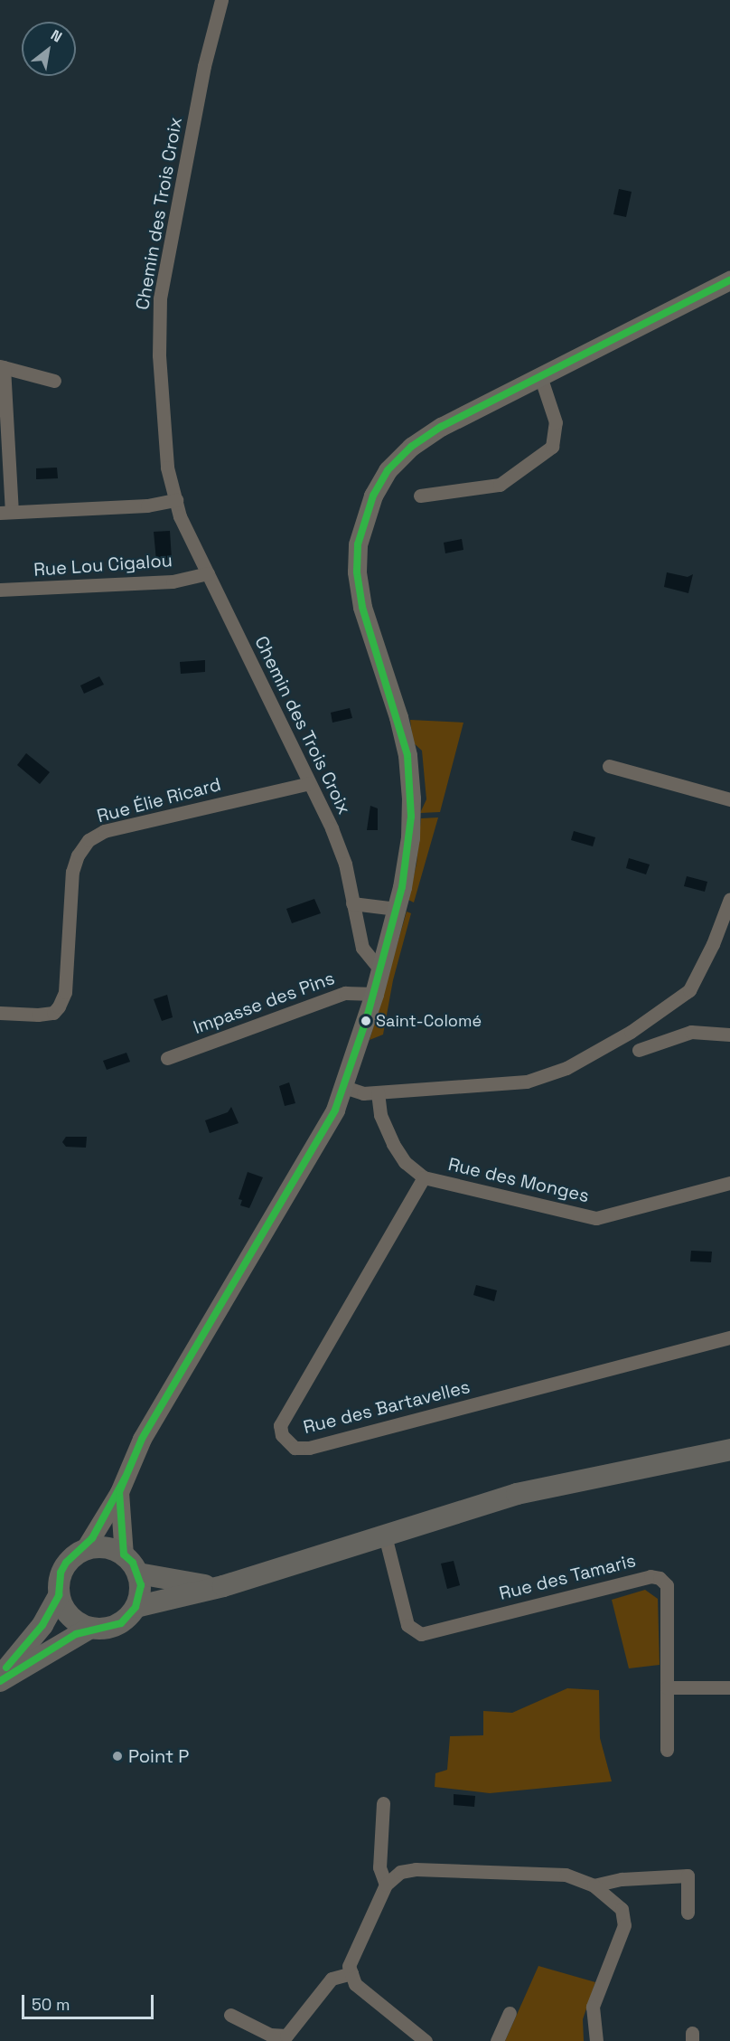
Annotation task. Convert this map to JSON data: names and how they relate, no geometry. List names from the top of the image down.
{
  "streets": {
    "street": [
      "Chemin des Trois Croix",
      "Rue Lou Cigalou",
      "Rue Élie Ricard",
      "Impasse des Pins",
      "Rue des Monges",
      "Rue des Bartavelles",
      "Rue des Tamaris"
    ]
  },
  "crossings": [
    ["Chemin des Trois Croix", "Rue Lou Cigalou"],
    ["Chemin des Trois Croix", "Rue Élie Ricard"],
    ["Rue des Monges", "Rue des Bartavelles"]
  ],
  "places": ["Saint-Colomé", "Point P"],
  "scale_bar": "50 m",
  "north": "top right"
}
